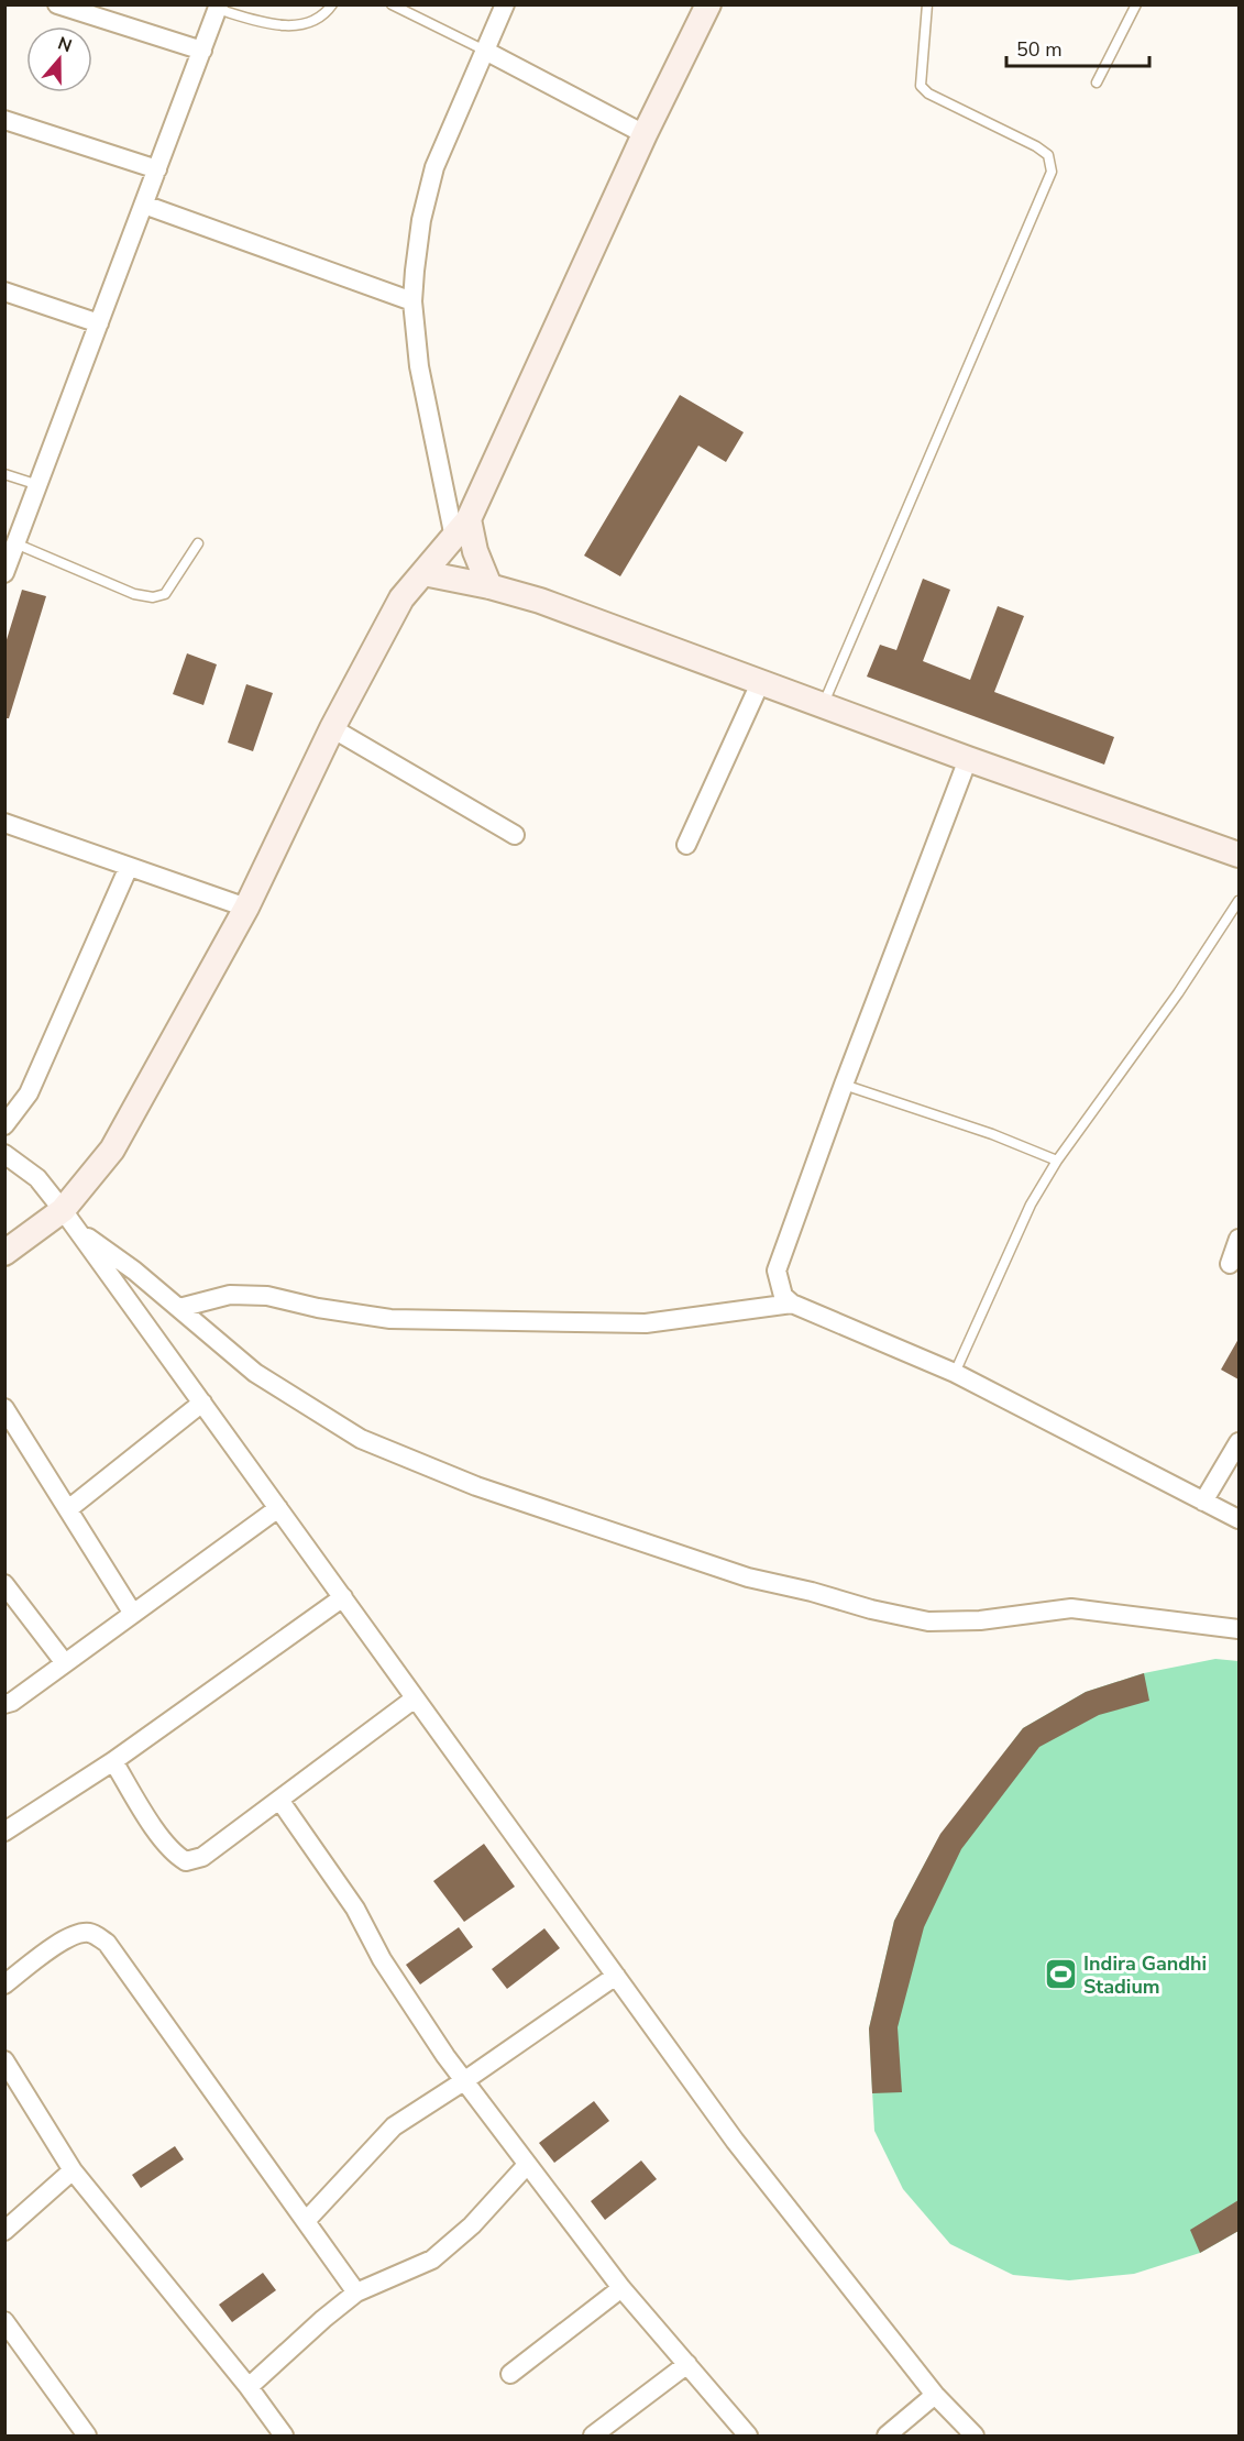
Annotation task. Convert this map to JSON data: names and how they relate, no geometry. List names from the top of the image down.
{
  "places": {
    "sports": ["Indira Gandhi Stadium"]
  },
  "scale_bar": "50 m",
  "north": "top"
}
